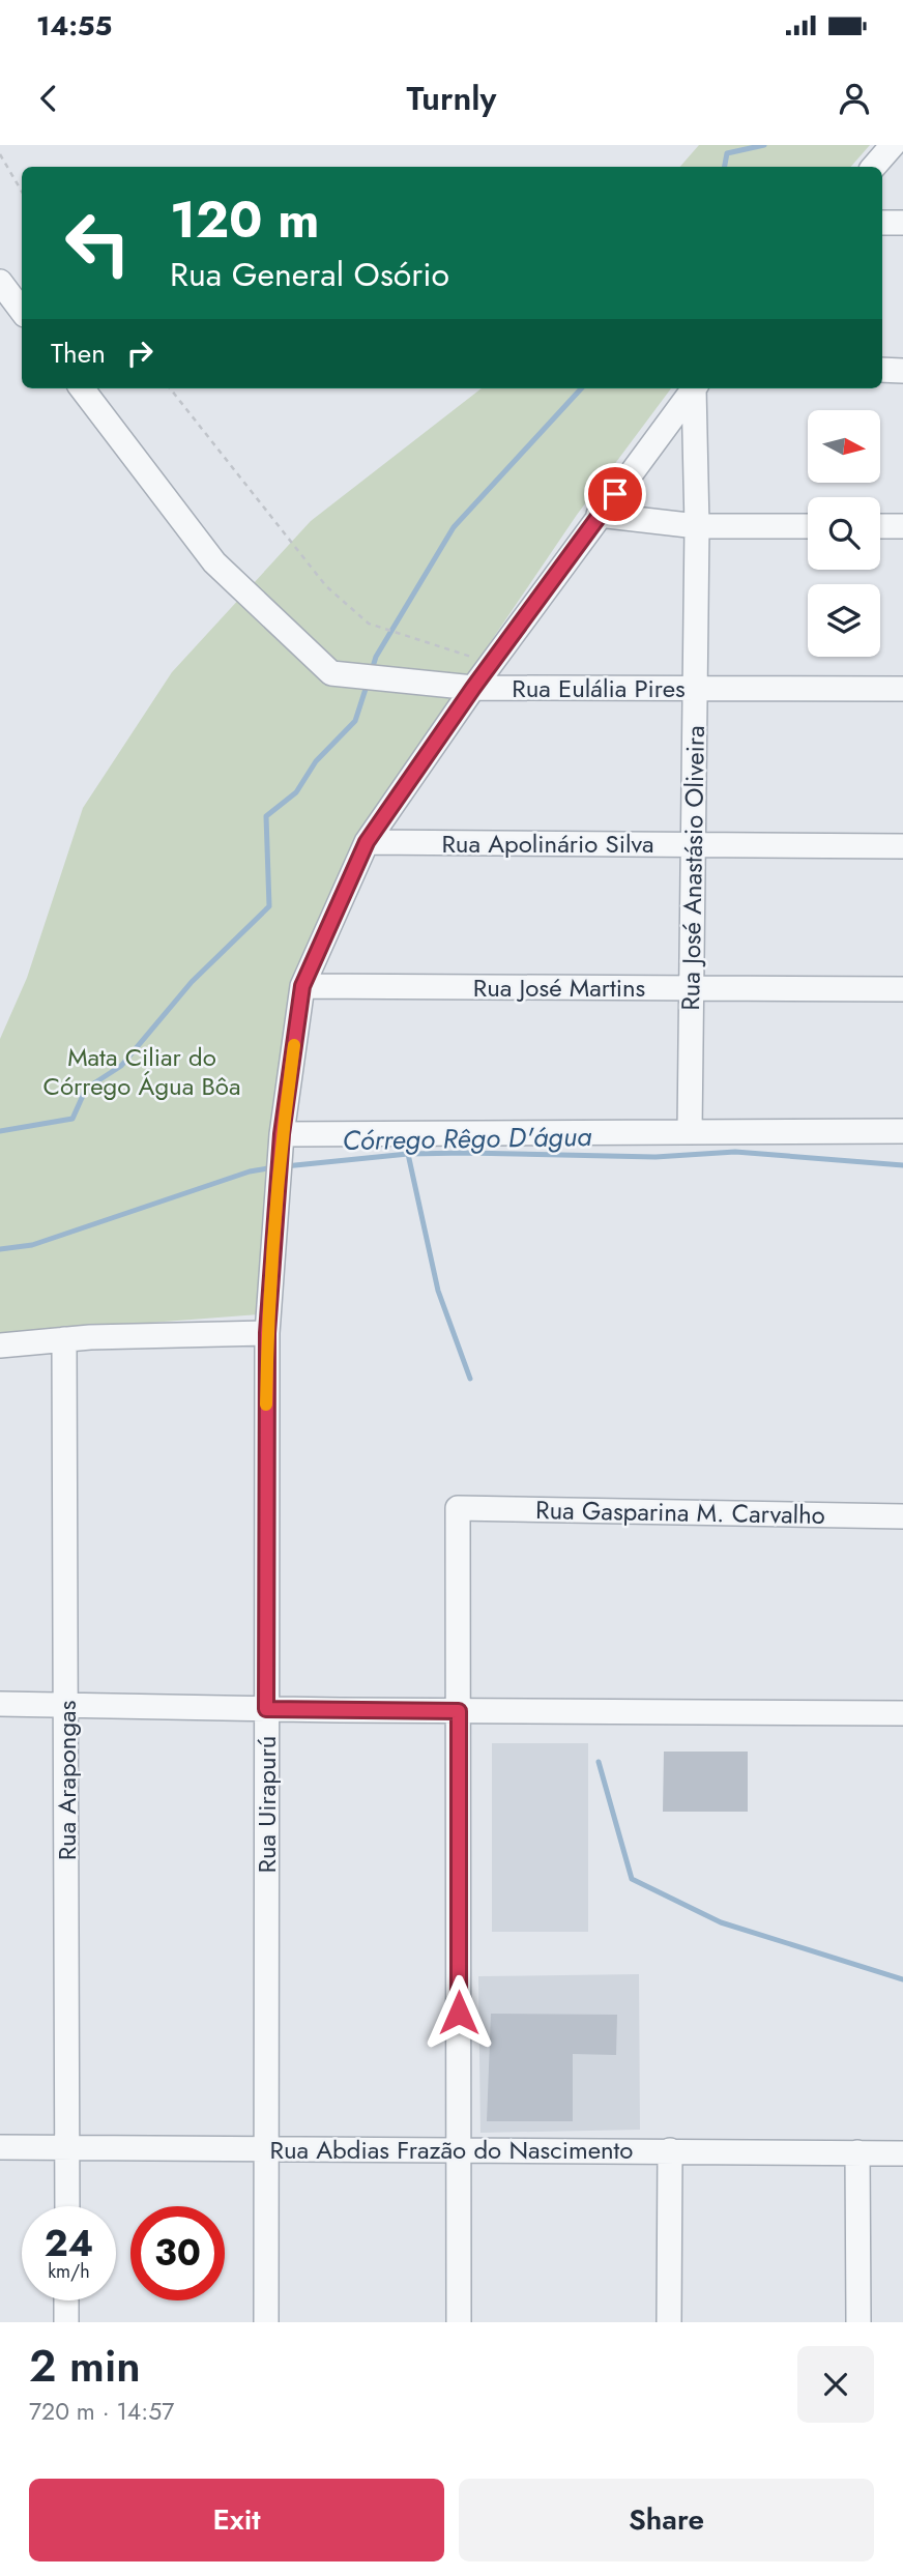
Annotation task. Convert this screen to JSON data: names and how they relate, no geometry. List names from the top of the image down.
{
  "streets": {
    "street": [
      "Rua Eulália Pires",
      "Rua Apolinário Silva",
      "Rua José Anastásio Oliveira",
      "Rua José Martins",
      "Rua Gasparina M. Carvalho",
      "Rua Arapongas",
      "Rua Uirapurú",
      "Rua Abdias Frazão do Nascimento"
    ]
  },
  "crossings": [
    ["Rua Eulália Pires", "Rua José Anastásio Oliveira"],
    ["Rua Eulália Pires", "Rua Uirapurú"],
    ["Rua Apolinário Silva", "Rua José Anastásio Oliveira"],
    ["Rua Apolinário Silva", "Rua Uirapurú"],
    ["Rua José Anastásio Oliveira", "Rua José Martins"],
    ["Rua José Martins", "Rua Uirapurú"],
    ["Rua Arapongas", "Rua Abdias Frazão do Nascimento"],
    ["Rua Uirapurú", "Rua Abdias Frazão do Nascimento"]
  ],
  "water": ["Córrego Rêgo D'água"],
  "parks": ["Mata Ciliar do Córrego Água Bôa"],
  "north": "right",
  "page": {
    "status": "14:55",
    "header": "Turnly",
    "turn": ["120 m", "Rua General Osório"],
    "then": "Then",
    "speed": "24 km/h",
    "limit": "30",
    "heading": ["2 min", "720 m · 14:57"],
    "buttons": ["Exit", "Share"]
  }
}
